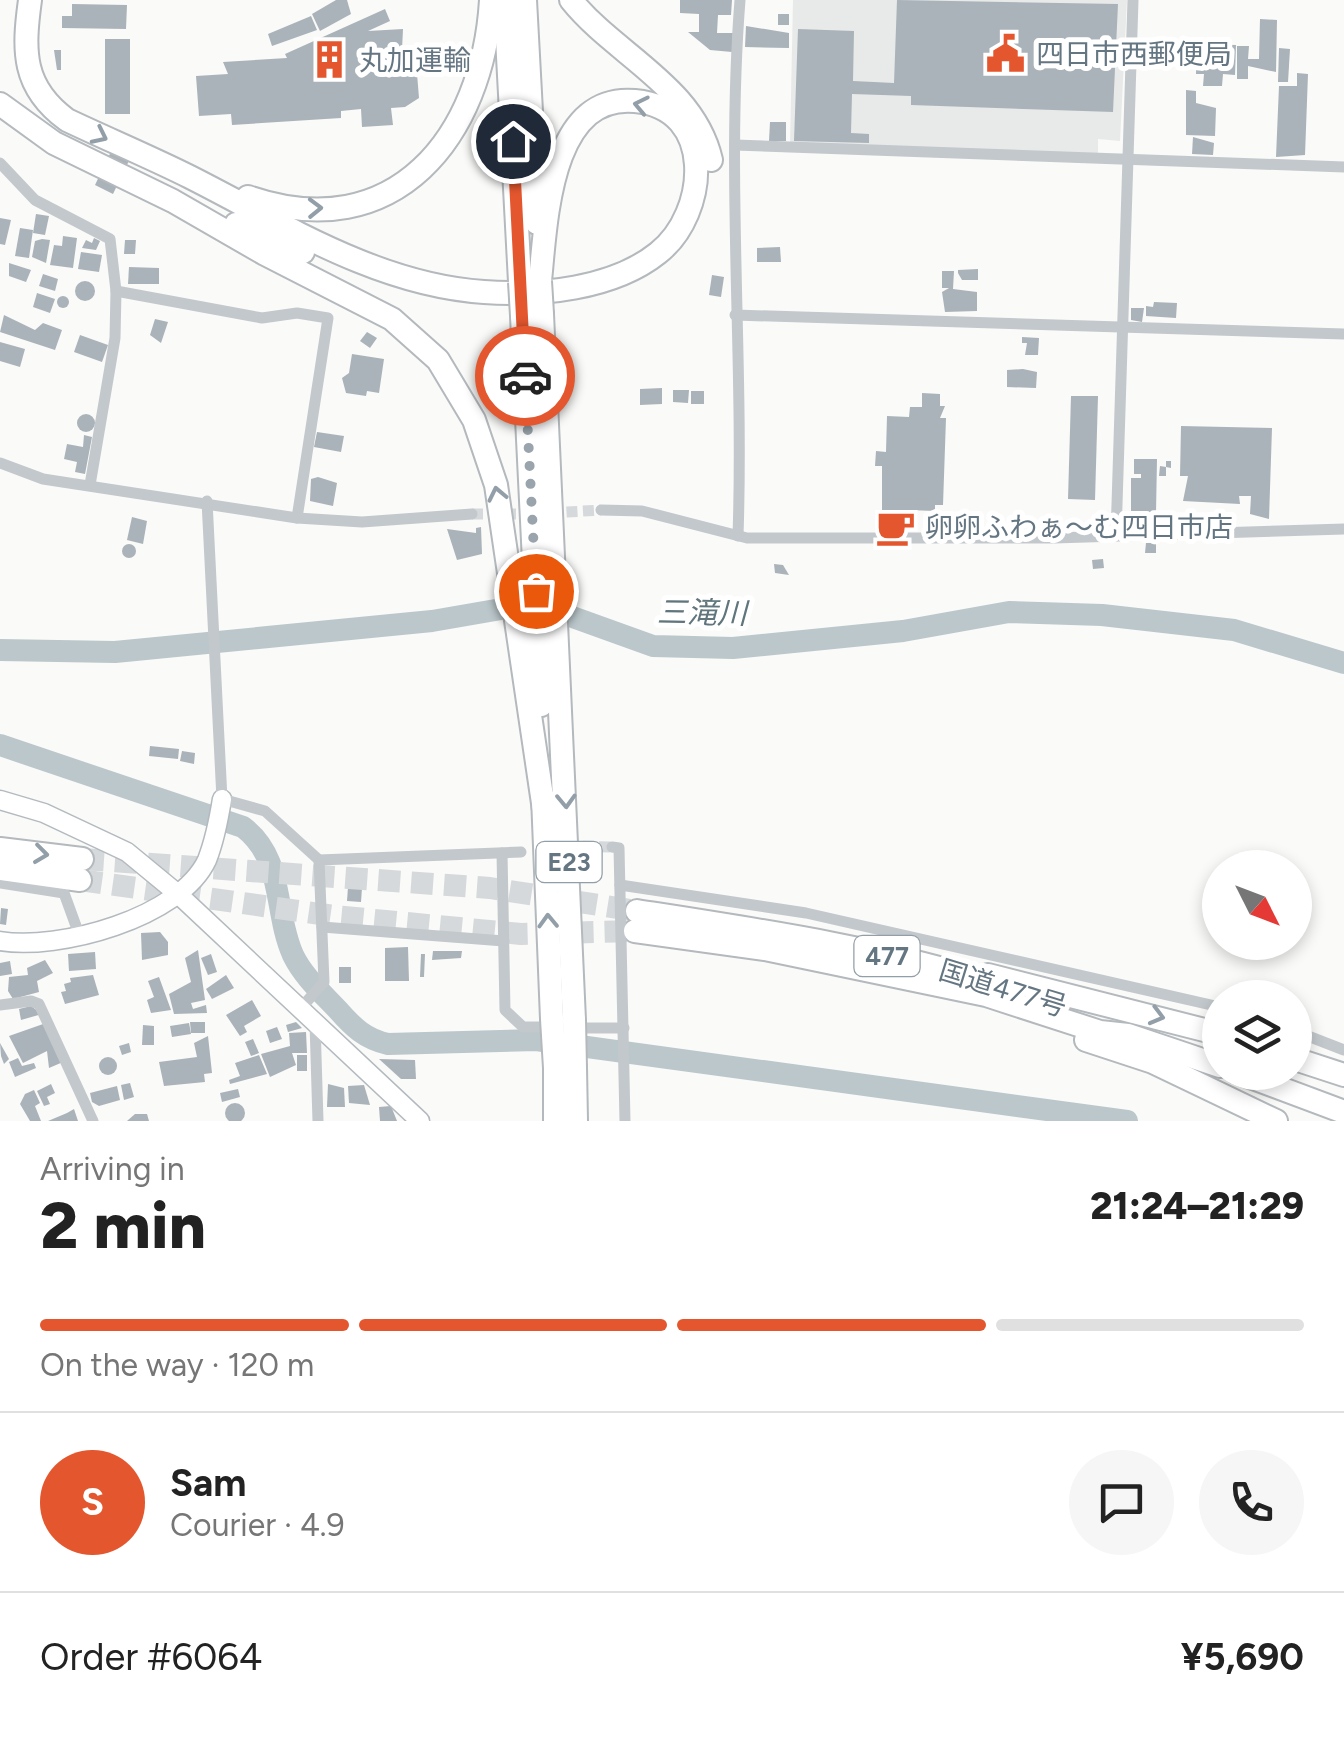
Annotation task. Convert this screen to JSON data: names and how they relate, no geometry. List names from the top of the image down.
{
  "streets": {
    "highway": ["E23", "477", "国道477号"]
  },
  "crossings": [
    ["477", "国道477号"]
  ],
  "water": ["三滝川"],
  "places": {
    "public building": ["四日市西郵便局"],
    "building": ["丸加運輸"],
    "cafe": ["卵卵ふわぁ～む四日市店"]
  },
  "north": "bottom right",
  "page": {
    "heading": ["2 min", "Arriving in", "21:24–21:29"],
    "panel": [
      "Sam",
      "Courier · 4.9",
      "Order #6064",
      "¥5,690"
    ],
    "bar": "On the way · 120 m",
    "round": "S"
  }
}
